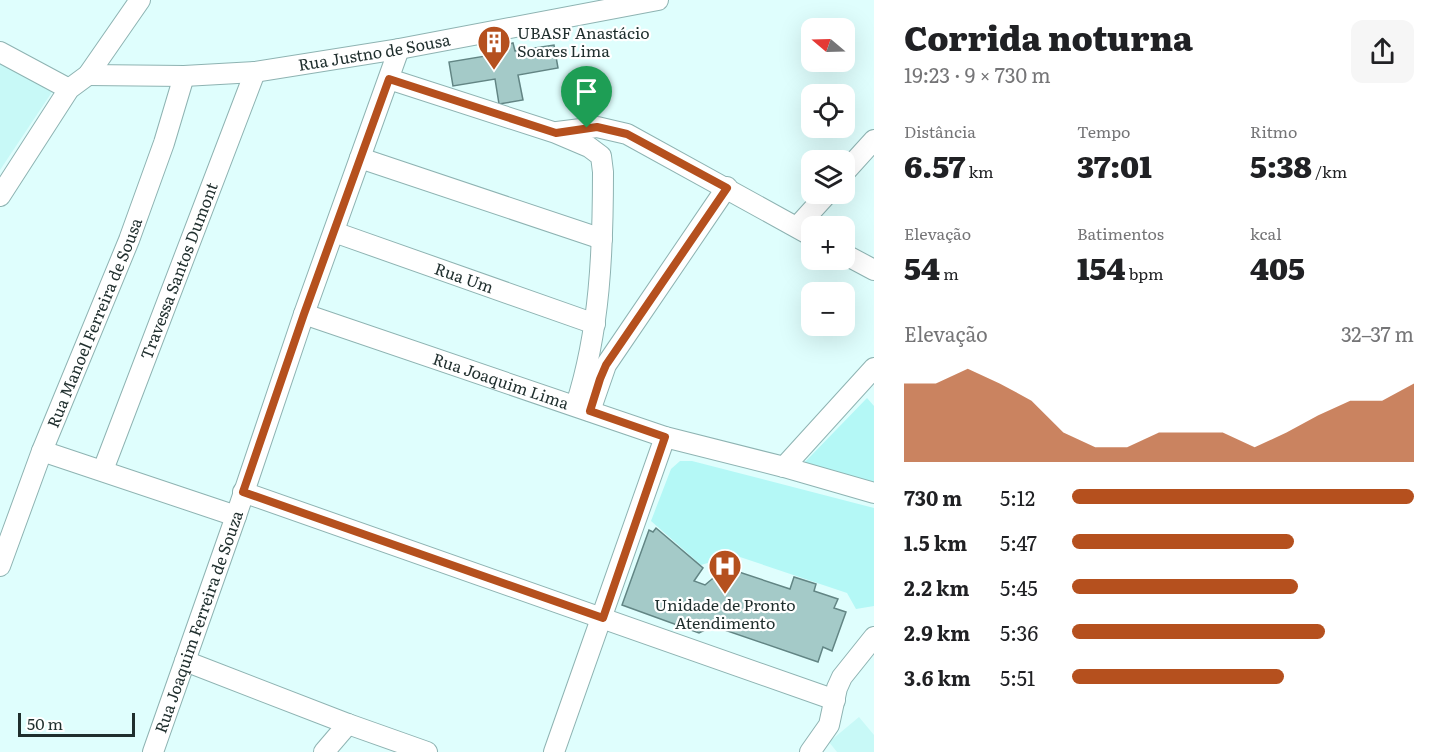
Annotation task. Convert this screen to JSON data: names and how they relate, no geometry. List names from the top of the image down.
{
  "streets": {
    "street": [
      "Rua Justno de Sousa",
      "Travessa Santos Dumont",
      "Rua Um",
      "Rua Manoel Ferreira de Sousa",
      "Rua Joaquim Lima",
      "Rua Joaquim Ferreira de Souza"
    ]
  },
  "crossings": [
    ["Rua Justno de Sousa", "Travessa Santos Dumont"],
    ["Rua Justno de Sousa", "Rua Manoel Ferreira de Sousa"],
    ["Rua Justno de Sousa", "Rua Joaquim Ferreira de Souza"],
    ["Rua Um", "Rua Joaquim Ferreira de Souza"],
    ["Rua Joaquim Lima", "Rua Joaquim Ferreira de Souza"]
  ],
  "places": {
    "building": ["UBASF Anastácio Soares Lima"],
    "hospital": ["Unidade de Pronto Atendimento"]
  },
  "scale_bar": "50 m",
  "north": "left",
  "page": {
    "heading": ["Corrida noturna", "19:23 · 9 × 730 m"],
    "map_buttons": ["+", "−"],
    "stats": [
      ["Distância", "6.57 km"],
      ["Tempo", "37:01"],
      ["Ritmo", "5:38 /km"],
      ["Elevação", "54 m"],
      ["Batimentos", "154 bpm"],
      ["kcal", "405"]
    ],
    "chart": ["Elevação", "32–37 m"],
    "list": [
      {
        "name": "730 m",
        "note": "5:12"
      },
      {
        "name": "1.5 km",
        "note": "5:47"
      },
      {
        "name": "2.2 km",
        "note": "5:45"
      },
      {
        "name": "2.9 km",
        "note": "5:36"
      },
      {
        "name": "3.6 km",
        "note": "5:51"
      }
    ],
    "scale": "50 m"
  }
}
